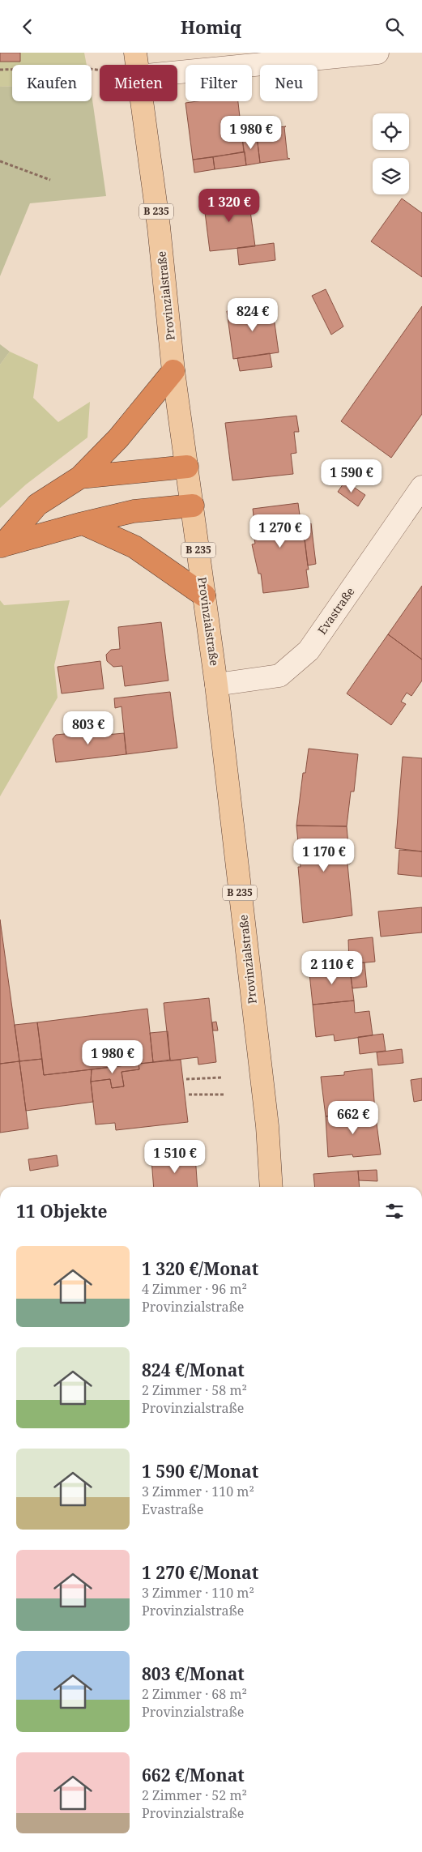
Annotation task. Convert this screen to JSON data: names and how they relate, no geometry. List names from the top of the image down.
{
  "streets": {
    "main road": ["B 235", "Provinzialstraße"],
    "street": ["Evastraße"]
  },
  "crossings": [
    ["Provinzialstraße", "Evastraße"]
  ],
  "page": {
    "header": "Homiq",
    "chip": [
      "Kaufen",
      "Mieten",
      "Filter",
      "Neu"
    ],
    "price": [
      "1 980 €",
      "1 320 €",
      "824 €",
      "1 590 €",
      "1 270 €",
      "803 €",
      "1 170 €",
      "2 110 €",
      "1 980 €",
      "662 €",
      "1 510 €"
    ],
    "heading": "11 Objekte",
    "list": [
      {
        "name": "1 320 €/Monat",
        "note": "4 Zimmer · 96 m² · Provinzialstraße"
      },
      {
        "name": "824 €/Monat",
        "note": "2 Zimmer · 58 m² · Provinzialstraße"
      },
      {
        "name": "1 590 €/Monat",
        "note": "3 Zimmer · 110 m² · Evastraße"
      },
      {
        "name": "1 270 €/Monat",
        "note": "3 Zimmer · 110 m² · Provinzialstraße"
      },
      {
        "name": "803 €/Monat",
        "note": "2 Zimmer · 68 m² · Provinzialstraße"
      },
      {
        "name": "662 €/Monat",
        "note": "2 Zimmer · 52 m² · Provinzialstraße"
      }
    ]
  }
}
